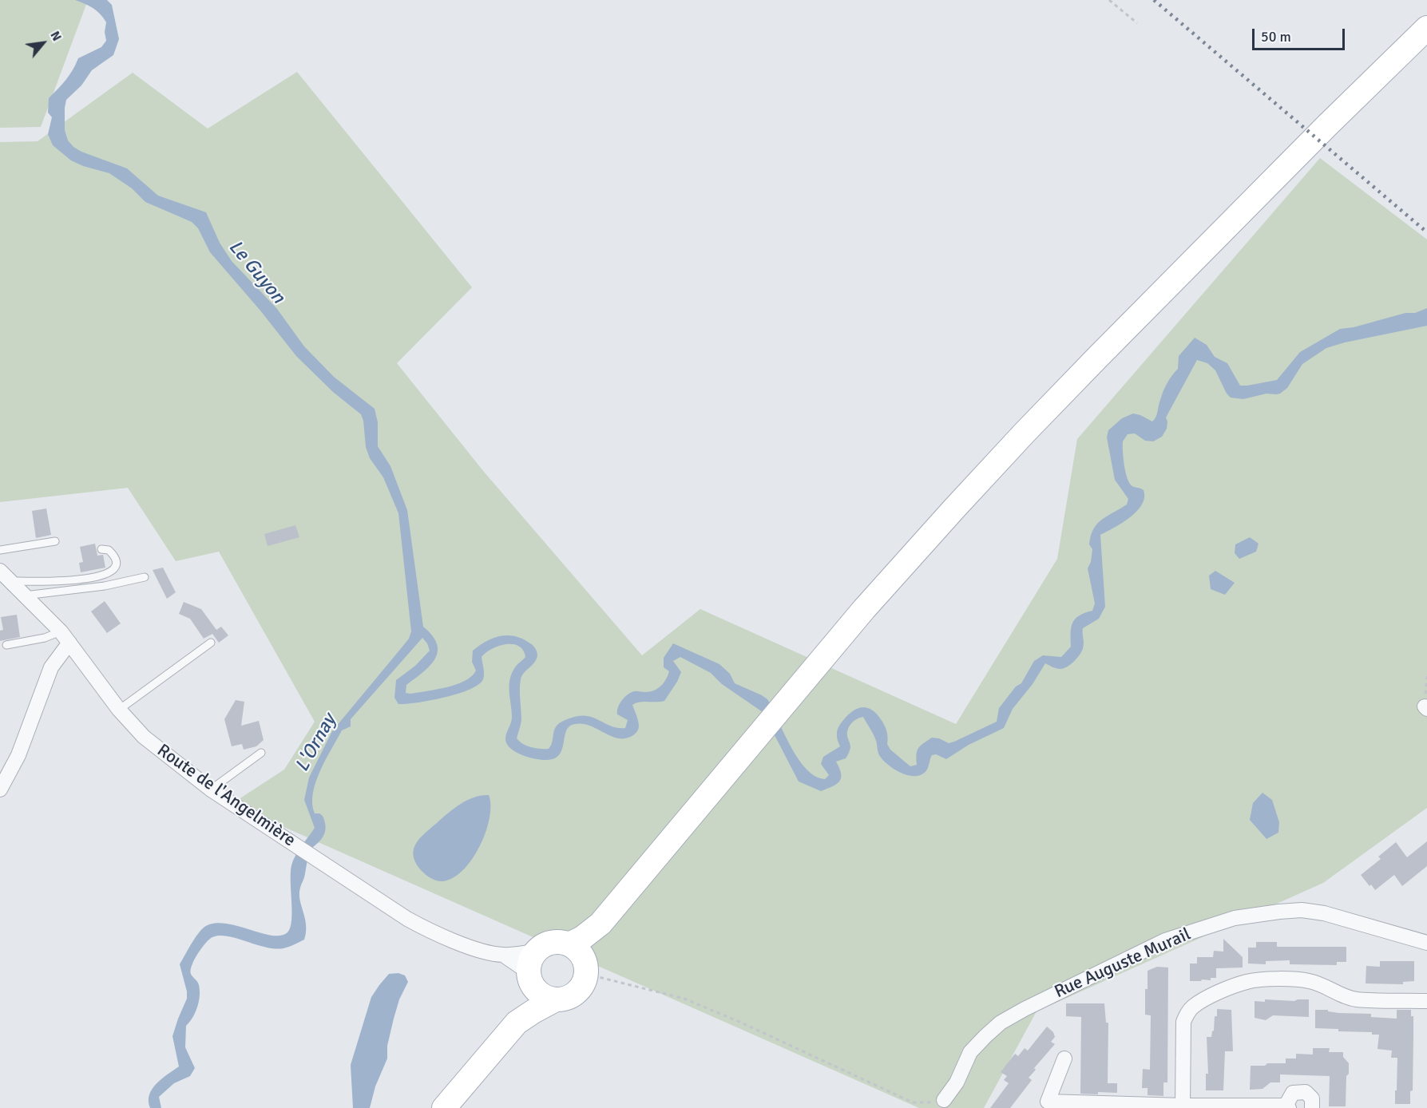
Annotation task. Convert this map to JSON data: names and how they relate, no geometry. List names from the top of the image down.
{
  "streets": {
    "street": ["Route de l'Angelmière", "Rue Auguste Murail"]
  },
  "water": ["Le Guyon", "L'Ornay"],
  "scale_bar": "50 m",
  "north": "top right"
}
